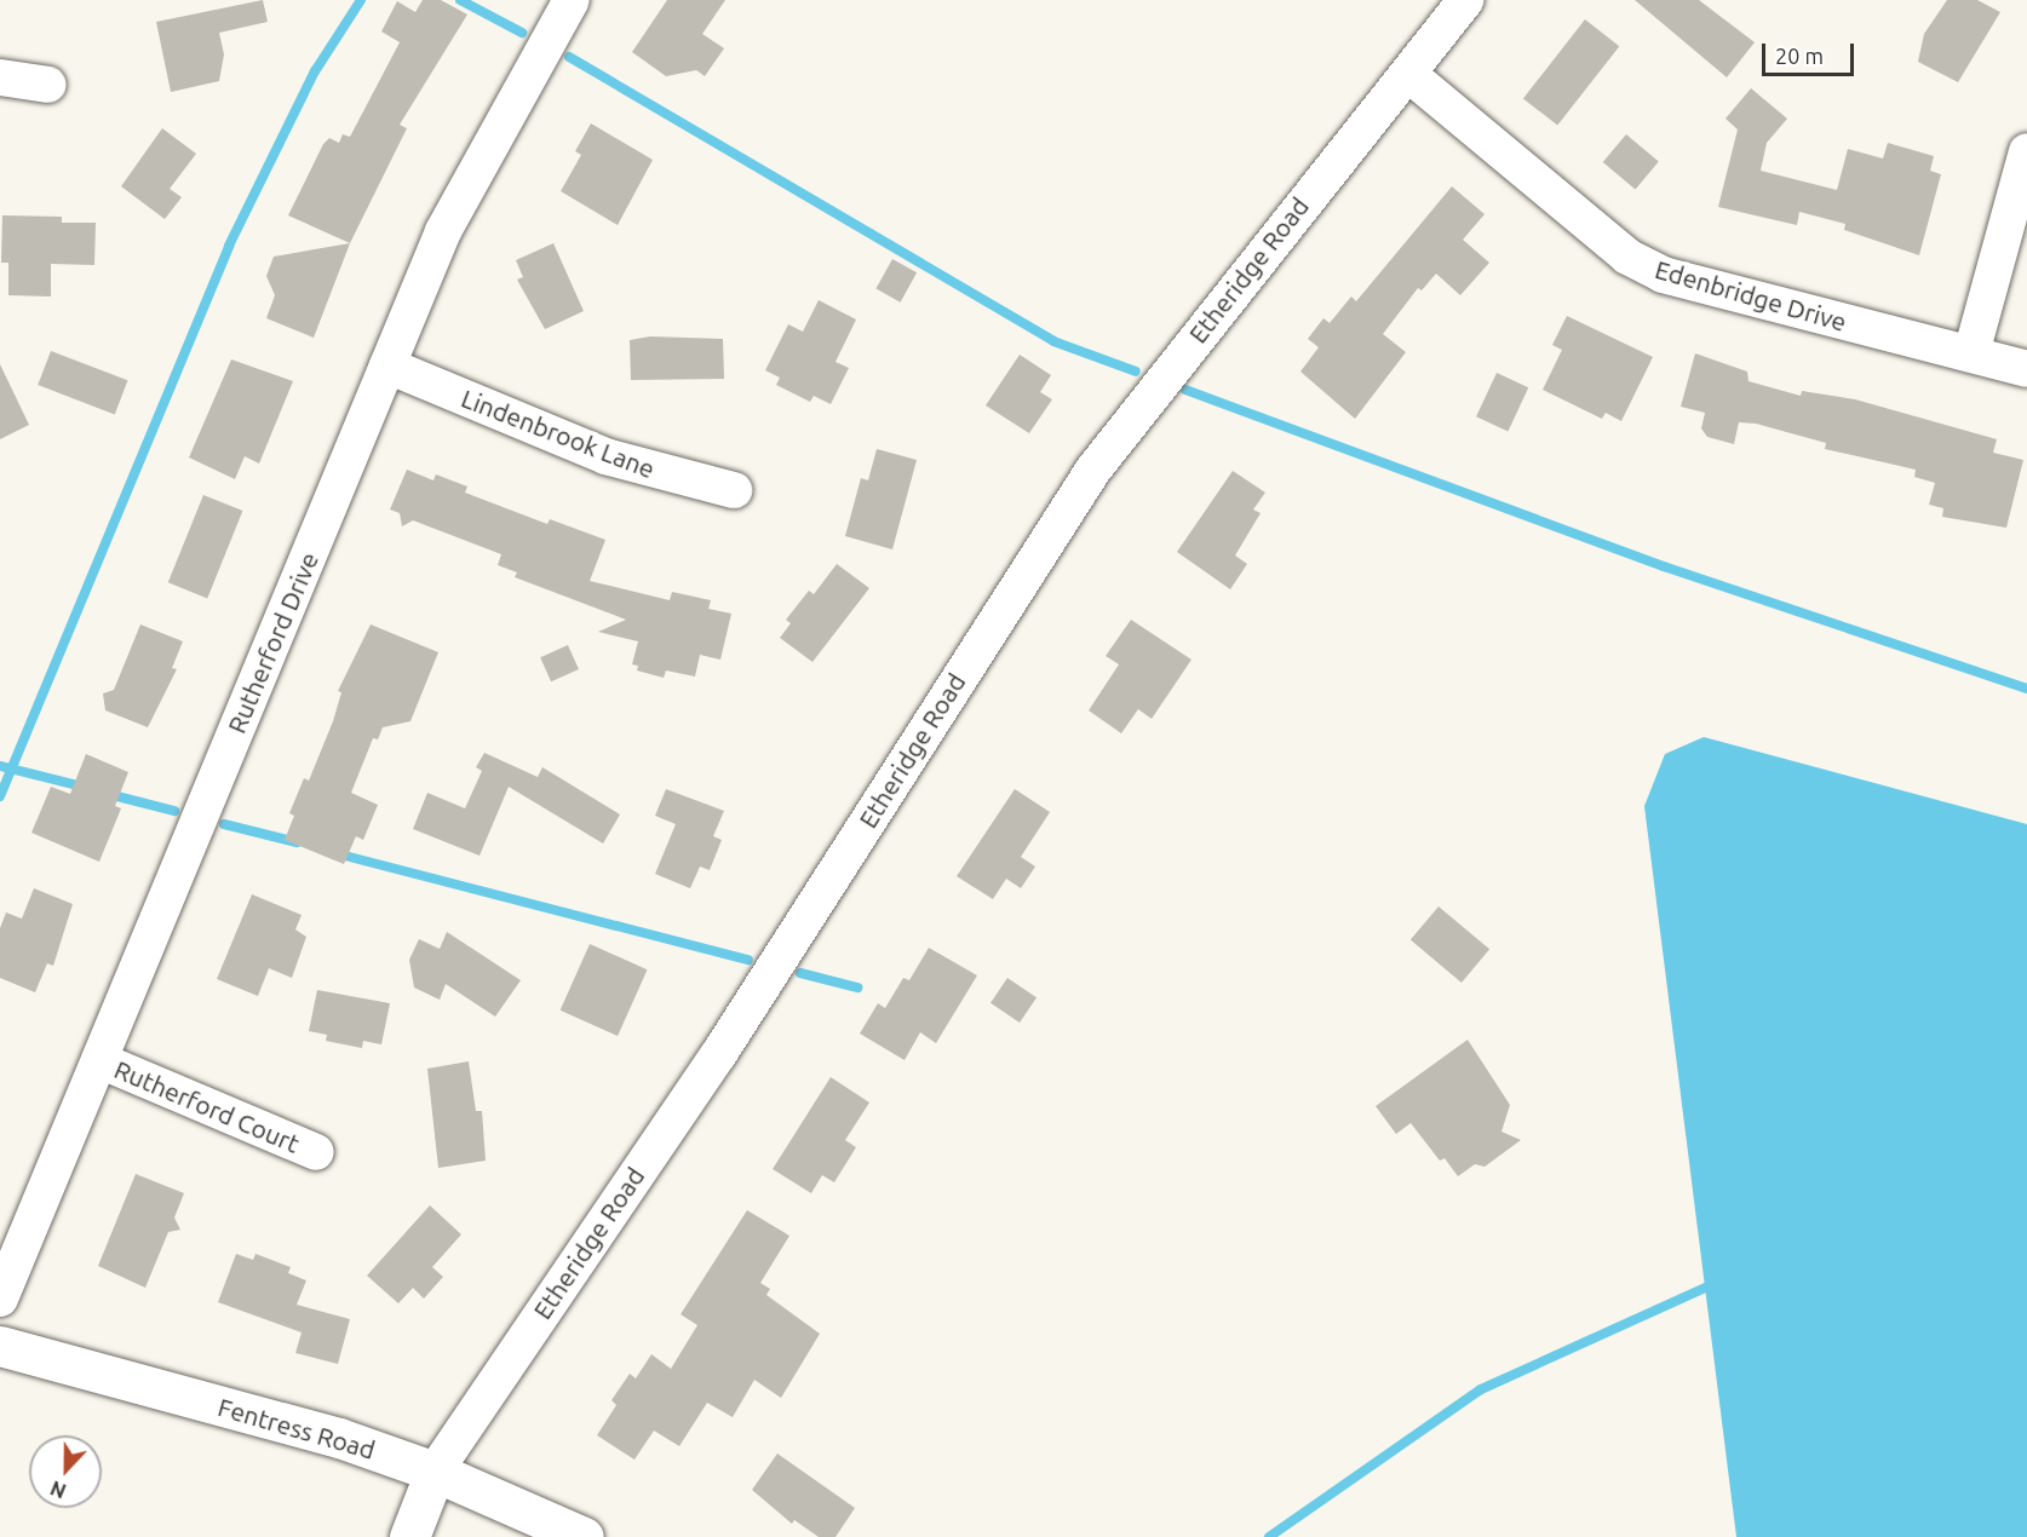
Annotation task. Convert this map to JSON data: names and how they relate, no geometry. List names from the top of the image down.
{
  "streets": {
    "street": [
      "Etheridge Road",
      "Edenbridge Drive",
      "Lindenbrook Lane",
      "Rutherford Drive",
      "Rutherford Court",
      "Fentress Road"
    ]
  },
  "crossings": [
    ["Etheridge Road", "Edenbridge Drive"],
    ["Etheridge Road", "Fentress Road"],
    ["Lindenbrook Lane", "Rutherford Drive"],
    ["Rutherford Drive", "Rutherford Court"]
  ],
  "scale_bar": "20 m",
  "north": "bottom"
}
